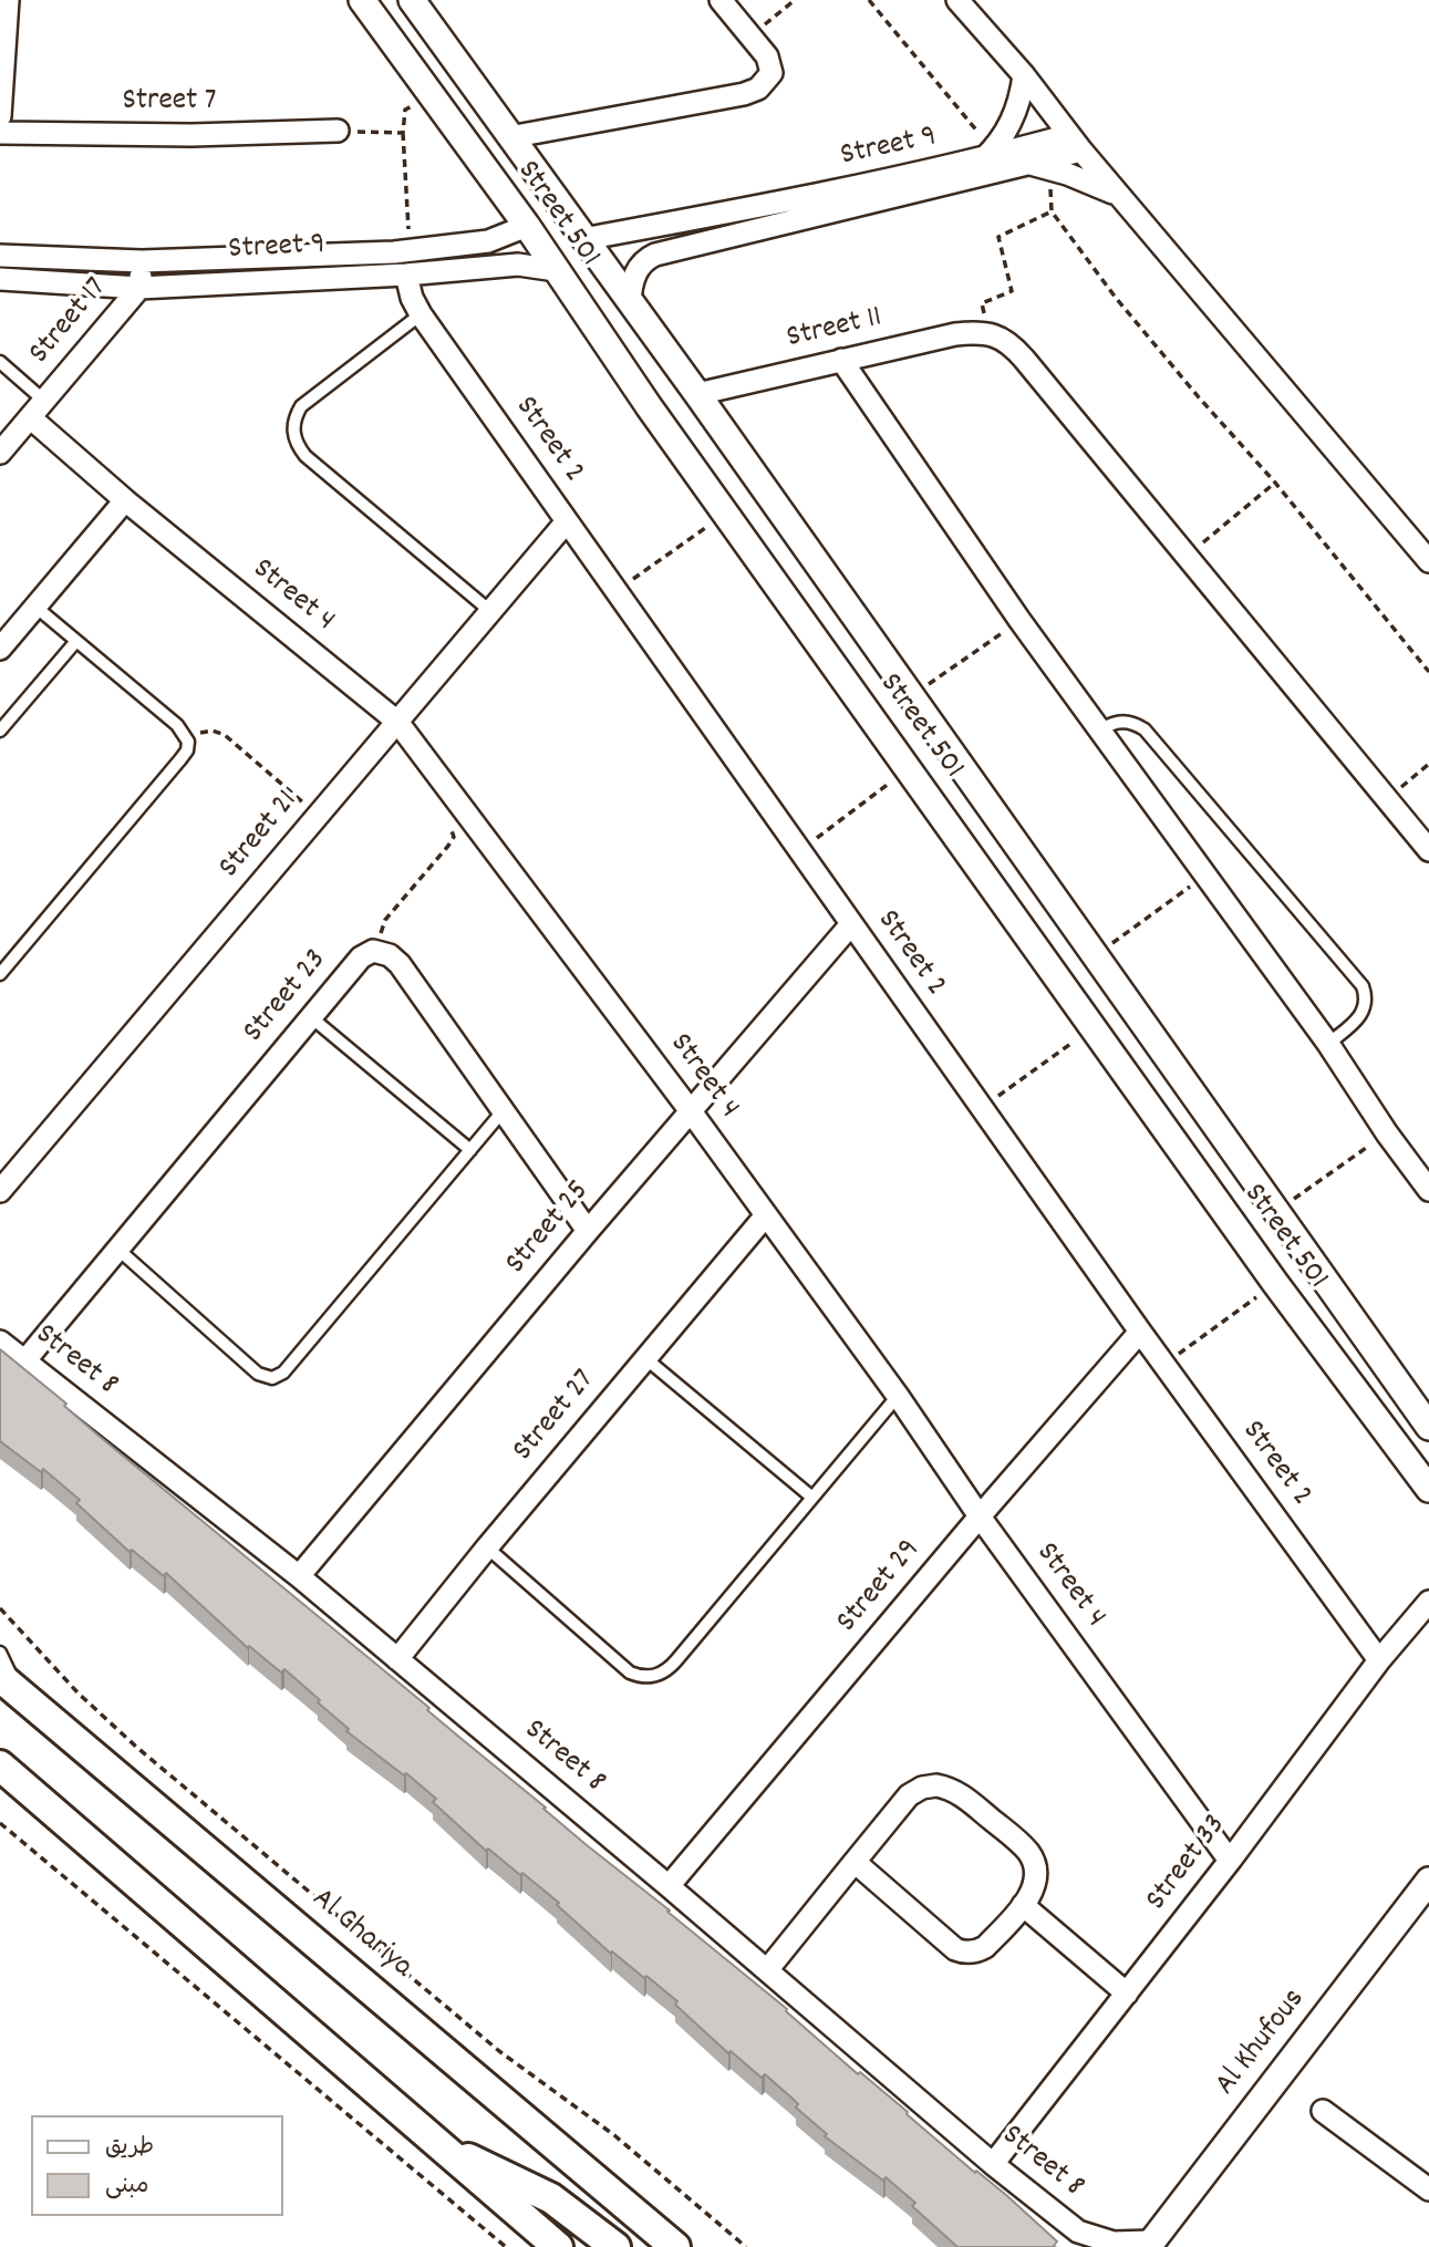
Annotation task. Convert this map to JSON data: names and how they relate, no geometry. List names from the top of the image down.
{
  "streets": {
    "main road": ["Al Ghariya"],
    "street": [
      "Street 7",
      "Street 9",
      "Street 501",
      "Street 17",
      "Street 11",
      "Street 2",
      "Street 4",
      "Street 21",
      "Street 23",
      "Street 25",
      "Street 8",
      "Street 27",
      "Street 29",
      "Street 33",
      "Al Khufous"
    ]
  },
  "crossings": [
    ["Street 9", "Street 501"],
    ["Street 9", "Street 17"],
    ["Street 9", "Street 2"],
    ["Street 501", "Street 11"],
    ["Street 17", "Street 4"],
    ["Street 2", "Street 21"],
    ["Street 2", "Street 25"],
    ["Street 2", "Street 29"],
    ["Street 2", "Street 33"],
    ["Street 4", "Street 21"],
    ["Street 4", "Street 25"],
    ["Street 4", "Street 27"],
    ["Street 4", "Street 29"],
    ["Street 4", "Street 33"],
    ["Street 23", "Street 8"],
    ["Street 25", "Street 8"],
    ["Street 8", "Street 27"],
    ["Street 8", "Street 29"],
    ["Street 8", "Street 33"],
    ["Street 8", "Al Khufous"]
  ],
  "legend": ["طريق", "مبنى"]
}
